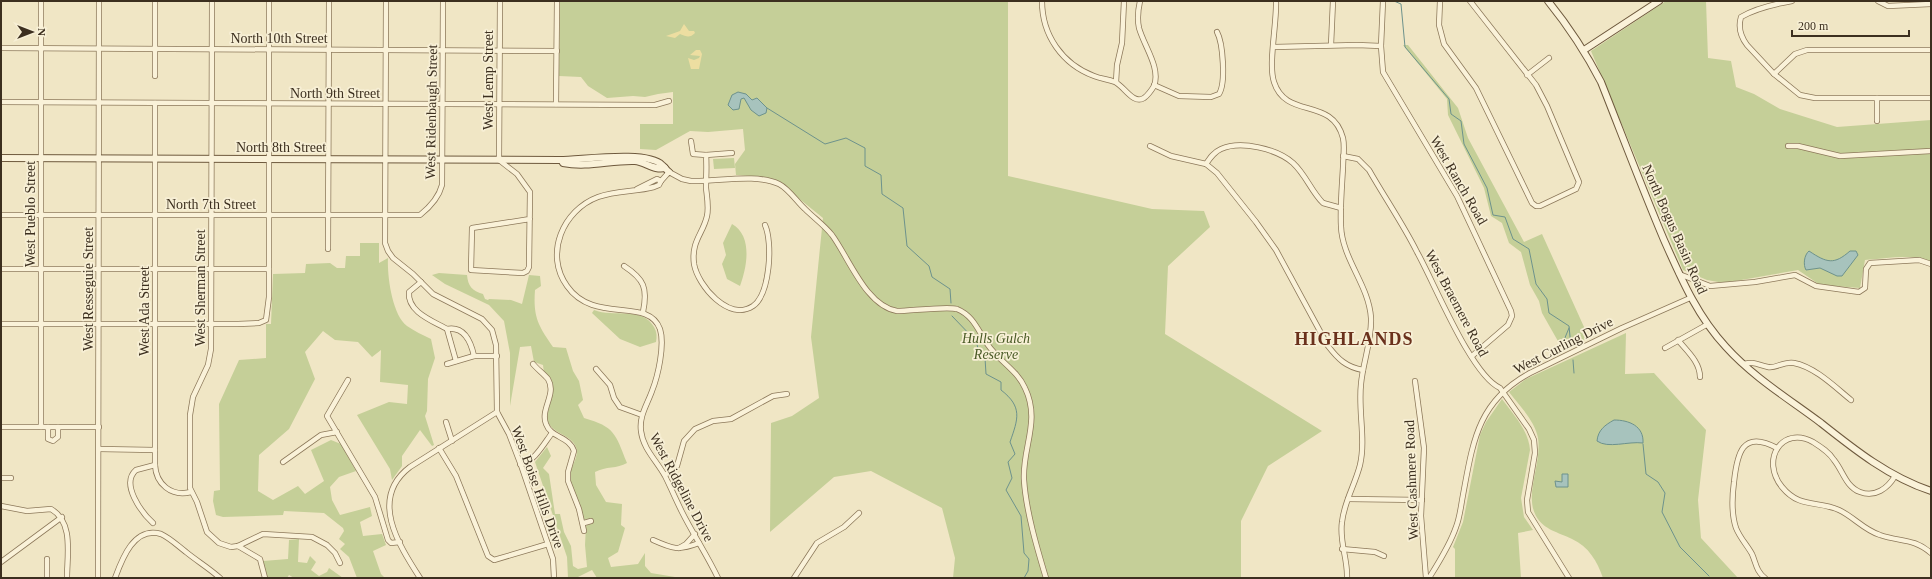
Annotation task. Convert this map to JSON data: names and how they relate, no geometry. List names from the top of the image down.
{
  "streets": {
    "street": [
      "North 10th Street",
      "West Lemp Street",
      "North 9th Street",
      "West Ridenbaugh Street",
      "North 8th Street",
      "West Ranch Road",
      "North 7th Street",
      "West Pueblo Street",
      "North Bogus Basin Road",
      "West Sherman Street",
      "West Resseguie Street",
      "West Braemere Road",
      "West Ada Street",
      "West Curling Drive",
      "West Cashmere Road",
      "West Boise Hills Drive",
      "West Ridgeline Drive"
    ]
  },
  "crossings": [
    ["North 10th Street", "West Lemp Street"],
    ["North 10th Street", "West Ridenbaugh Street"],
    ["North 10th Street", "West Pueblo Street"],
    ["North 10th Street", "West Sherman Street"],
    ["North 10th Street", "West Resseguie Street"],
    ["West Lemp Street", "North 9th Street"],
    ["West Lemp Street", "North 8th Street"],
    ["North 9th Street", "West Ridenbaugh Street"],
    ["North 9th Street", "West Pueblo Street"],
    ["North 9th Street", "West Sherman Street"],
    ["North 9th Street", "West Resseguie Street"],
    ["North 9th Street", "West Ada Street"],
    ["West Ridenbaugh Street", "North 8th Street"],
    ["West Ridenbaugh Street", "North 7th Street"],
    ["North 8th Street", "West Pueblo Street"],
    ["North 8th Street", "West Sherman Street"],
    ["North 8th Street", "West Resseguie Street"],
    ["North 8th Street", "West Ada Street"],
    ["West Ranch Road", "West Braemere Road"],
    ["North 7th Street", "West Pueblo Street"],
    ["North 7th Street", "West Sherman Street"],
    ["North 7th Street", "West Resseguie Street"],
    ["North 7th Street", "West Ada Street"],
    ["North 7th Street", "West Boise Hills Drive"],
    ["North Bogus Basin Road", "West Curling Drive"],
    ["West Sherman Street", "West Ada Street"],
    ["West Braemere Road", "West Curling Drive"],
    ["West Curling Drive", "West Cashmere Road"]
  ],
  "districts": ["HIGHLANDS"],
  "parks": ["Hulls Gulch Reserve"],
  "scale_bar": "200 m",
  "north": "right"
}
